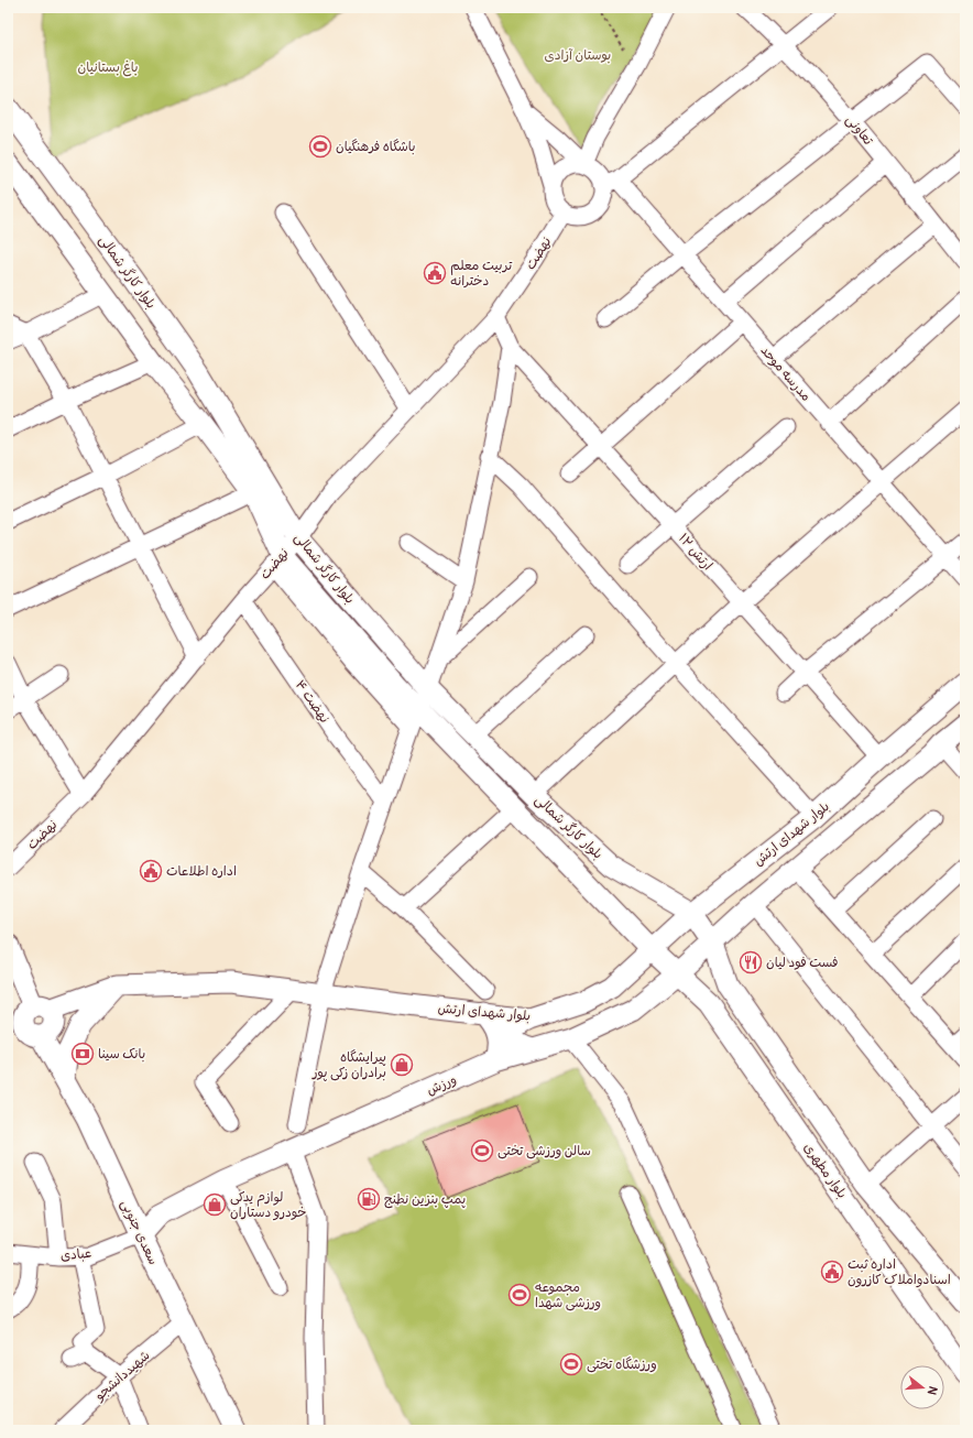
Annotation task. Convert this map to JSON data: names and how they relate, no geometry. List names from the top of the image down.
{
  "streets": {
    "main road": [
      "بلوار کارگر شمالی",
      "بلوار شهدای ارتش",
      "ورزش",
      "بلوار مطهری",
      "سعدی جنوبی"
    ],
    "street": [
      "تعاونی",
      "نهضت",
      "مدرسه موحد",
      "ارتش ۱۲",
      "نهضت ۴",
      "عبادی",
      "شهیددانشجو"
    ]
  },
  "crossings": [
    ["نهضت", "بلوار کارگر شمالی"],
    ["نهضت", "مدرسه موحد"],
    ["نهضت", "نهضت ۴"],
    ["بلوار کارگر شمالی", "بلوار شهدای ارتش"],
    ["بلوار کارگر شمالی", "ورزش"],
    ["بلوار کارگر شمالی", "بلوار مطهری"],
    ["ارتش ۱۲", "بلوار شهدای ارتش"],
    ["بلوار شهدای ارتش", "بلوار مطهری"],
    ["ورزش", "بلوار مطهری"],
    ["ورزش", "سعدی جنوبی"],
    ["ورزش", "عبادی"],
    ["سعدی جنوبی", "عبادی"],
    ["سعدی جنوبی", "شهیددانشجو"]
  ],
  "parks": ["بوستان آزادی", "باغ بستانیان"],
  "places": {
    "sports": [
      "باشگاه فرهنگیان",
      "سالن ورزشی تختی",
      "مجموعه ورزشی شهدا",
      "ورزشگاه تختی"
    ],
    "public building": ["تربیت معلم دخترانه", "اداره اطلاعات", "اداره ثبت اسنادواملاک کازرون"],
    "restaurant": ["فست فود لیان"],
    "bank": ["بانک سینا"],
    "shop": ["پیرایشگاه برادران زکی پور", "لوازم یدکی خودرو دستاران"],
    "fuel station": ["پمپ بنزین نطنج"]
  },
  "north": "right"
}
